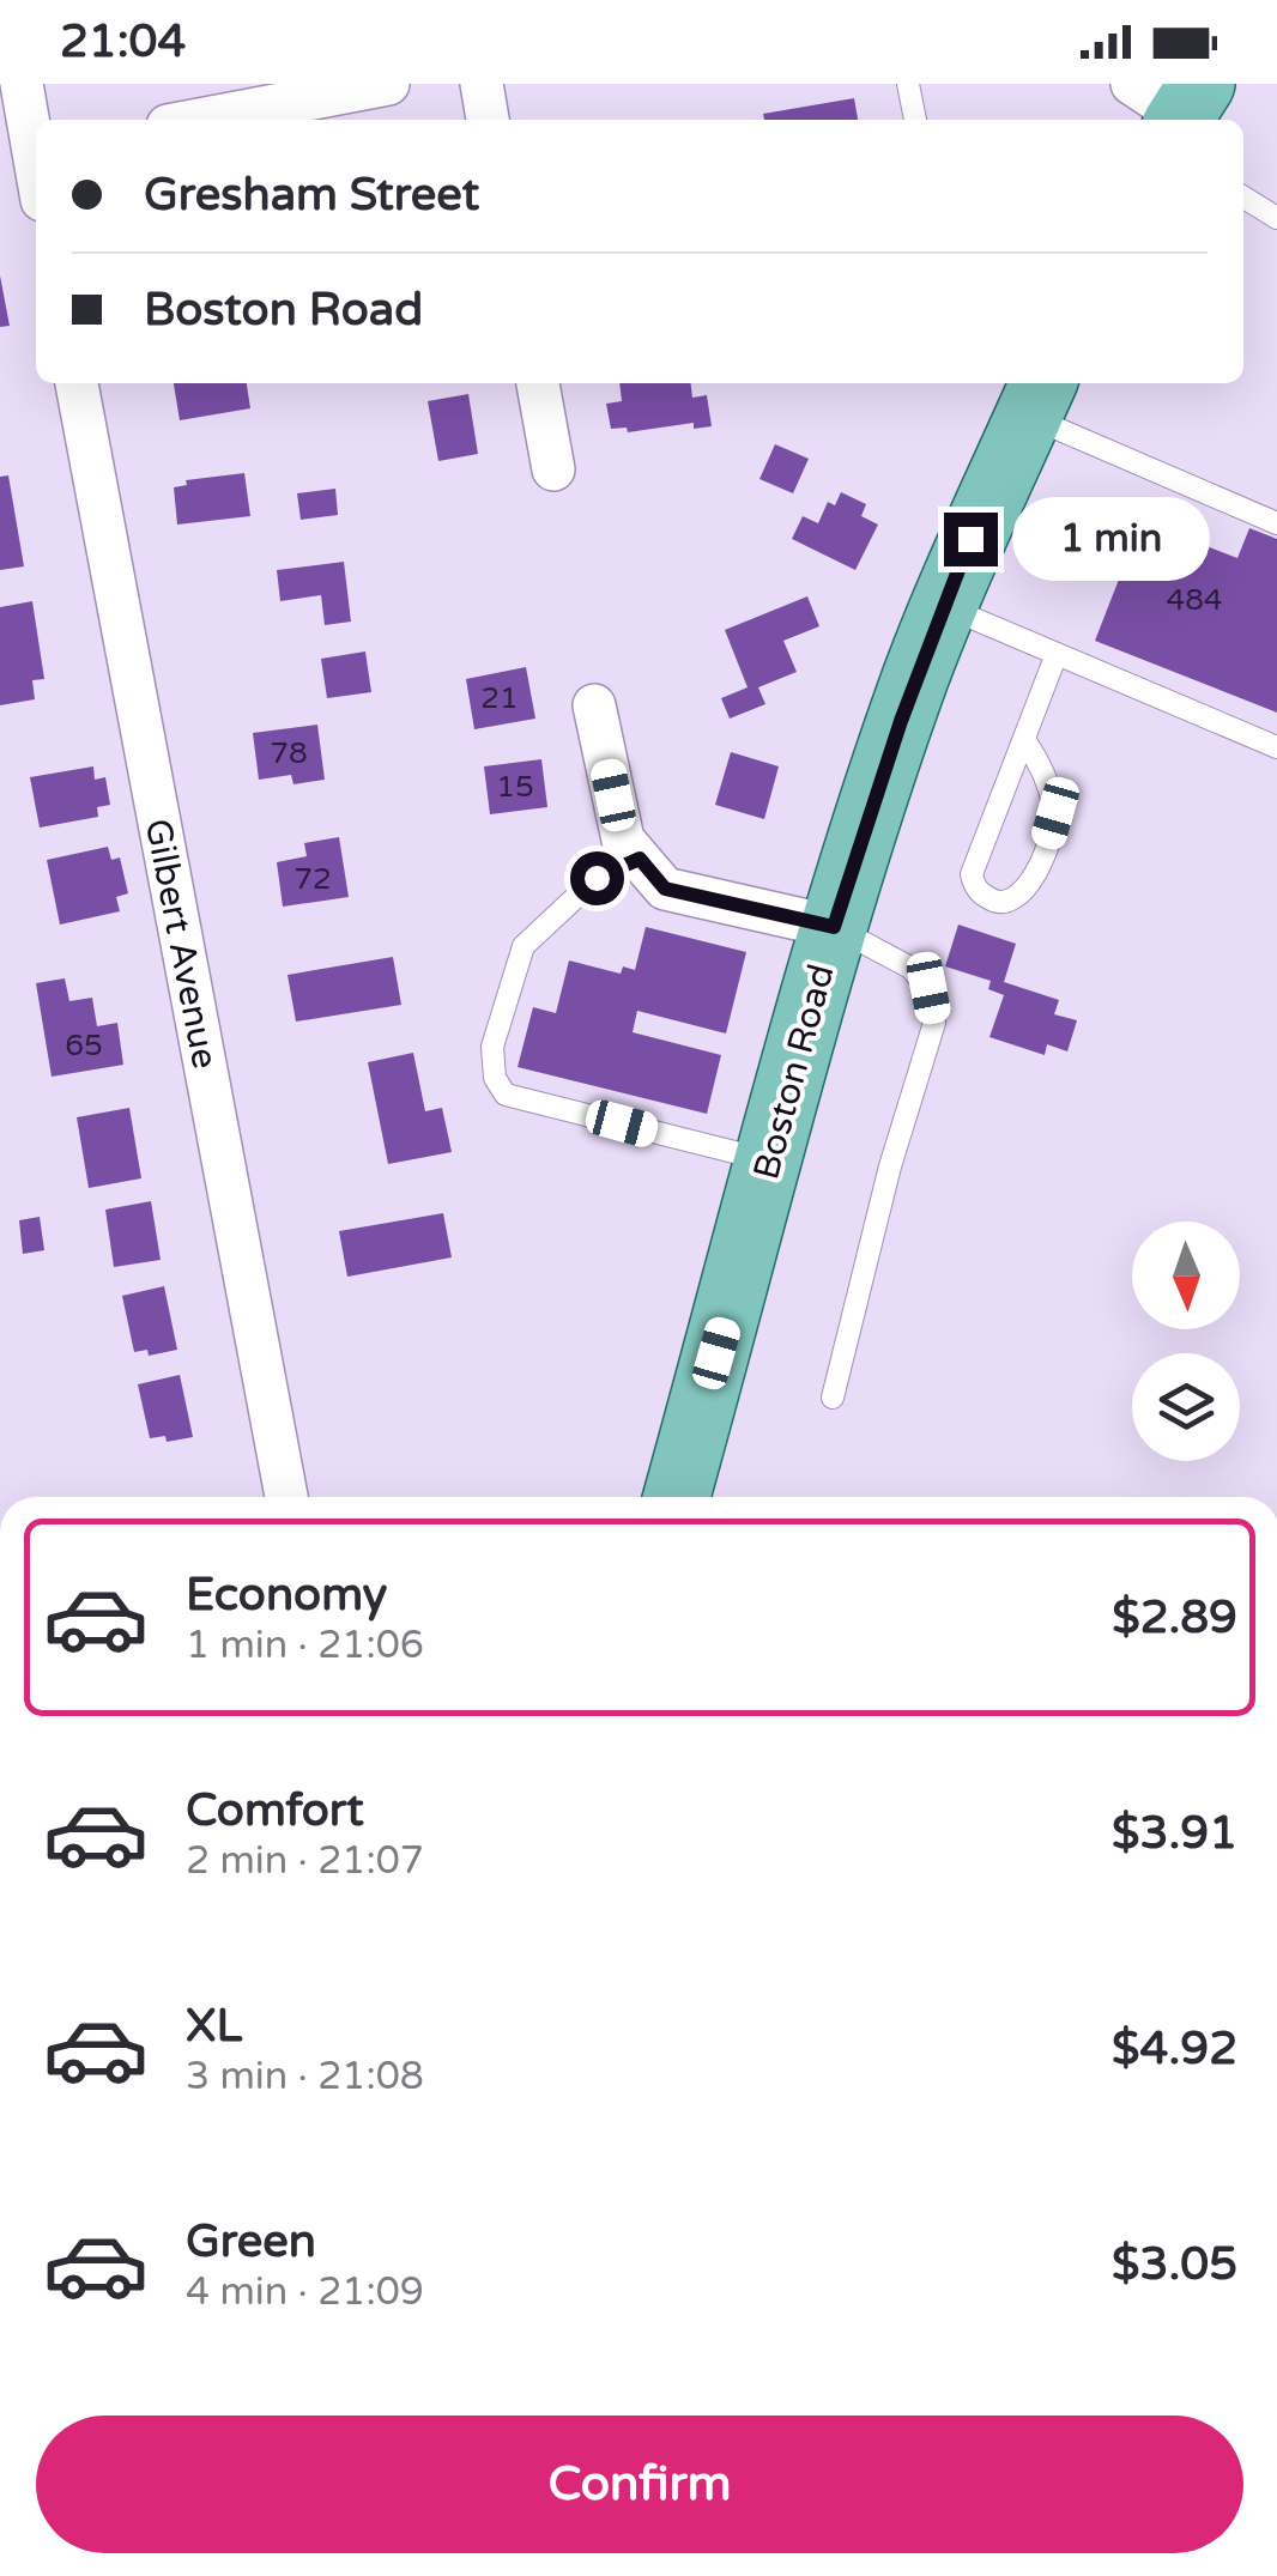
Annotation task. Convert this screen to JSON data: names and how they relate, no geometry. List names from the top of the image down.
{
  "streets": {
    "main road": ["Boston Road"],
    "street": ["Gilbert Avenue"]
  },
  "house_numbers": [
    "484",
    "21",
    "78",
    "15",
    "72",
    "65"
  ],
  "north": "bottom",
  "page": {
    "status": "21:04",
    "banner": ["Gresham Street", "Boston Road"],
    "bubble": "1 min",
    "list": [
      {
        "name": "Economy",
        "note": "1 min · 21:06",
        "value": "$2.89"
      },
      {
        "name": "Comfort",
        "note": "2 min · 21:07",
        "value": "$3.91"
      },
      {
        "name": "XL",
        "note": "3 min · 21:08",
        "value": "$4.92"
      },
      {
        "name": "Green",
        "note": "4 min · 21:09",
        "value": "$3.05"
      }
    ],
    "buttons": "Confirm"
  }
}
